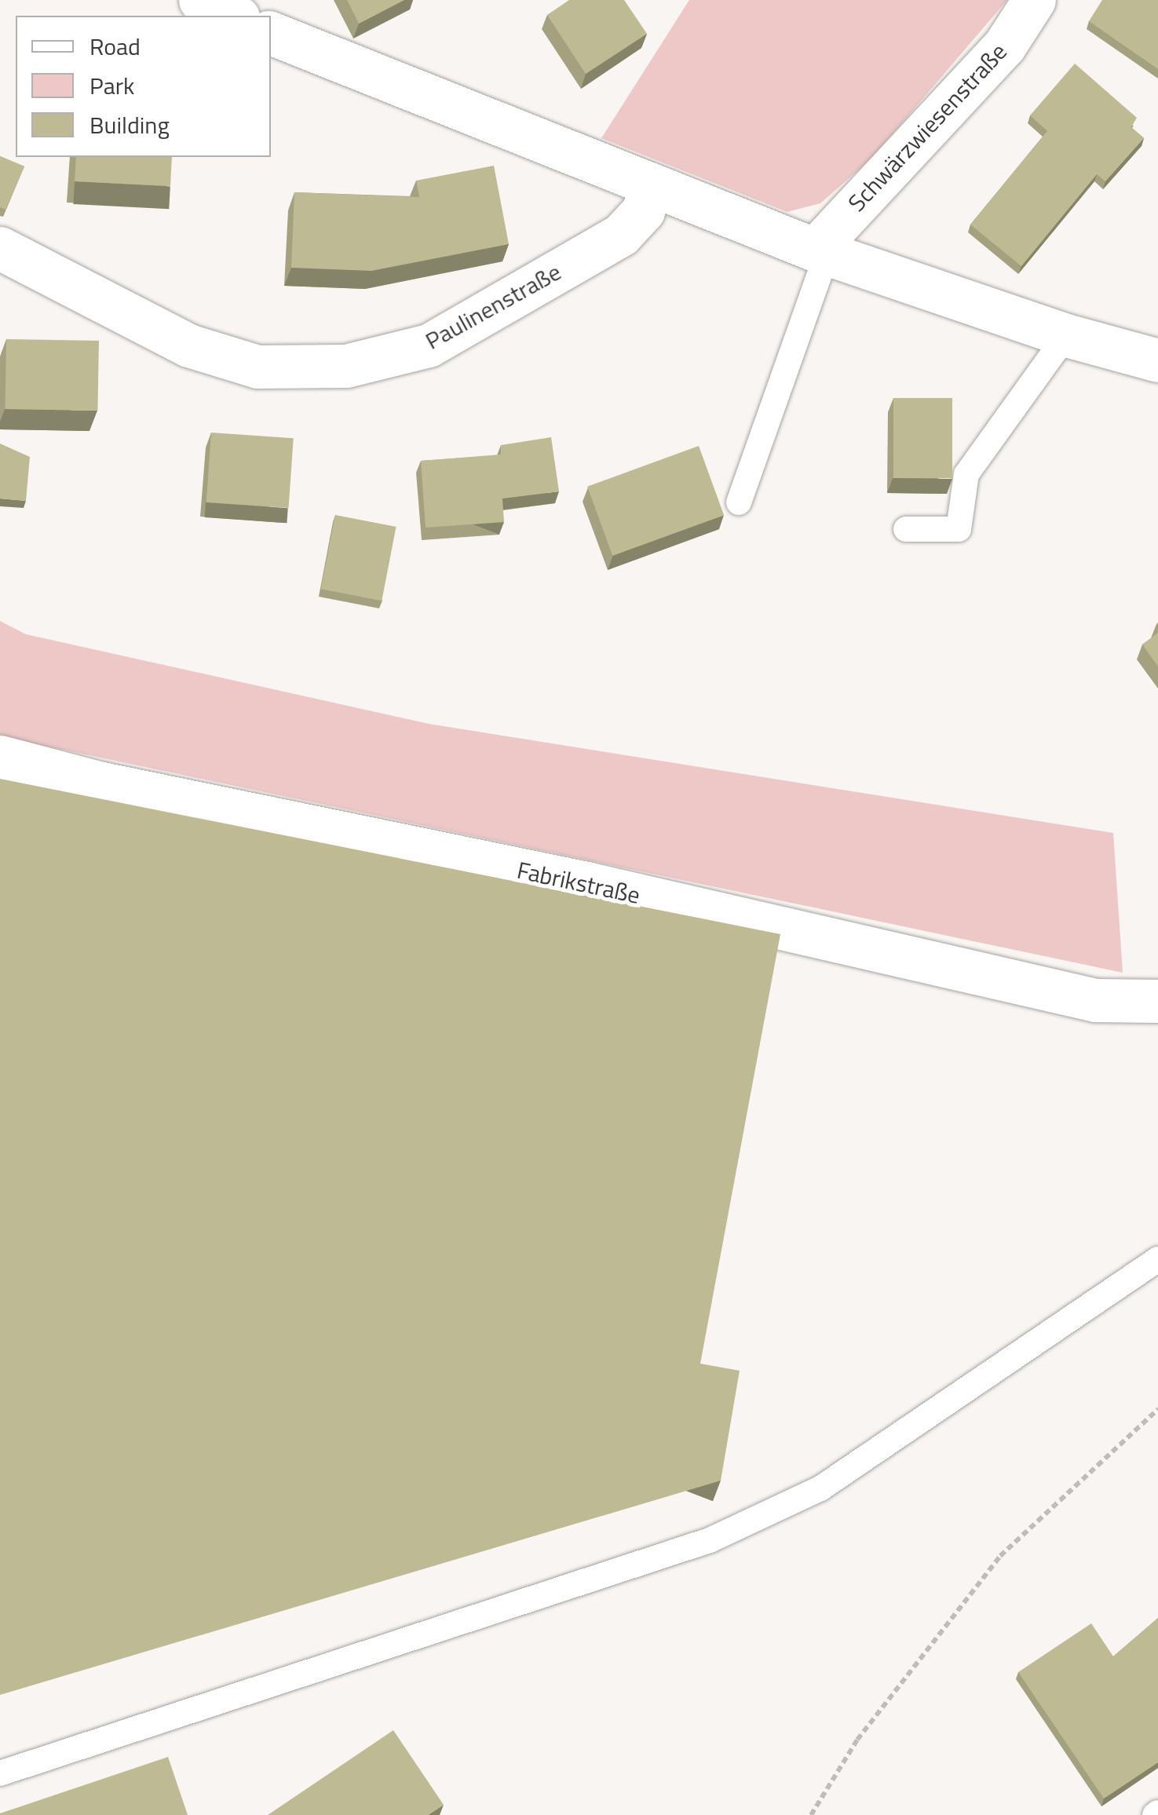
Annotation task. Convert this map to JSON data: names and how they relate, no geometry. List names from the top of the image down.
{
  "streets": {
    "street": ["Schwärzwiesenstraße", "Paulinenstraße", "Fabrikstraße"]
  },
  "legend": ["Road", "Park", "Building"]
}
